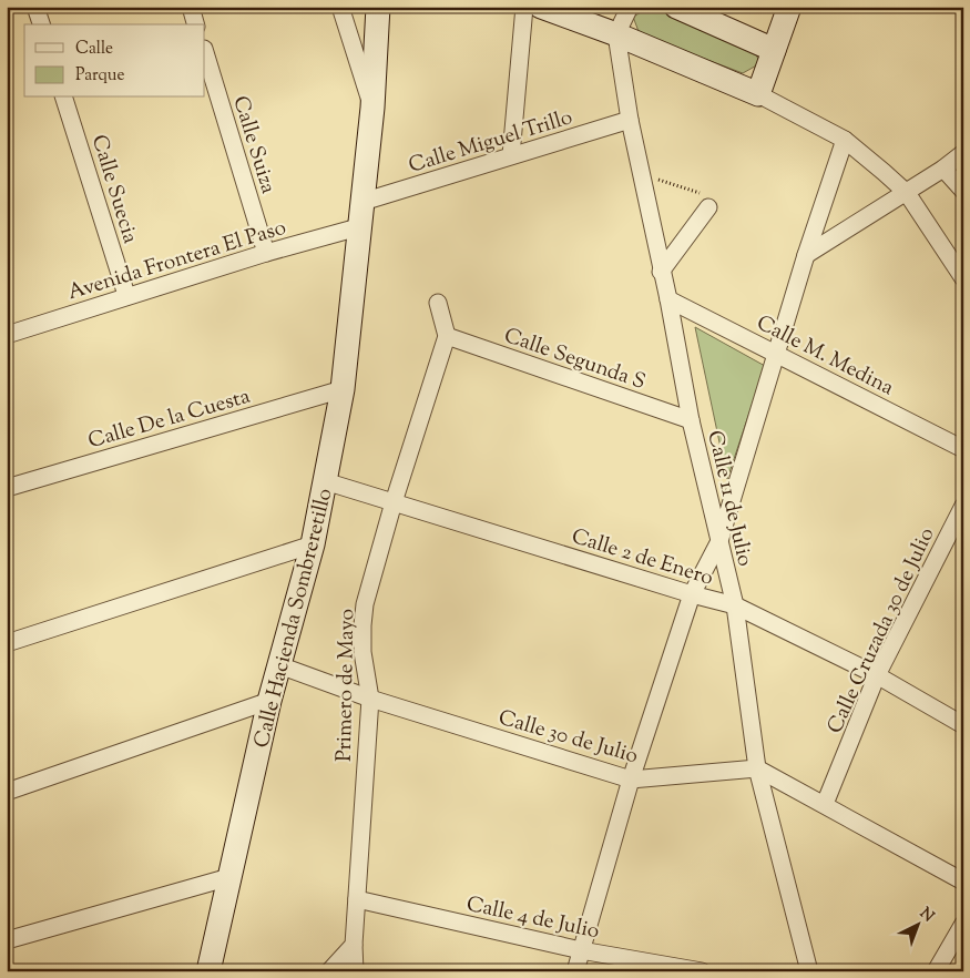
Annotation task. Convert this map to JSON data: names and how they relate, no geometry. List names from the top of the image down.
{
  "streets": {
    "street": [
      "Calle Miguel Trillo",
      "Calle Suiza",
      "Calle Suecia",
      "Avenida Frontera El Paso",
      "Calle M. Medina",
      "Calle Segunda S",
      "Calle De la Cuesta",
      "Calle 11 de Julio",
      "Calle 2 de Enero",
      "Calle Hacienda Sombreretillo",
      "Calle Cruzada 30 de Julio",
      "Primero de Mayo",
      "Calle 30 de Julio",
      "Calle 4 de Julio"
    ]
  },
  "crossings": [
    ["Calle Miguel Trillo", "Calle 11 de Julio"],
    ["Calle Miguel Trillo", "Calle Hacienda Sombreretillo"],
    ["Calle Suiza", "Avenida Frontera El Paso"],
    ["Calle Suecia", "Avenida Frontera El Paso"],
    ["Avenida Frontera El Paso", "Calle Hacienda Sombreretillo"],
    ["Calle M. Medina", "Calle 11 de Julio"],
    ["Calle Segunda S", "Calle 11 de Julio"],
    ["Calle Segunda S", "Primero de Mayo"],
    ["Calle De la Cuesta", "Calle Hacienda Sombreretillo"],
    ["Calle 11 de Julio", "Calle 2 de Enero"],
    ["Calle 11 de Julio", "Calle 30 de Julio"],
    ["Calle 2 de Enero", "Calle Hacienda Sombreretillo"],
    ["Calle 2 de Enero", "Calle Cruzada 30 de Julio"],
    ["Calle 2 de Enero", "Primero de Mayo"],
    ["Calle Hacienda Sombreretillo", "Calle 30 de Julio"],
    ["Primero de Mayo", "Calle 30 de Julio"],
    ["Primero de Mayo", "Calle 4 de Julio"]
  ],
  "legend": ["Calle", "Parque"],
  "north": "top right"
}
